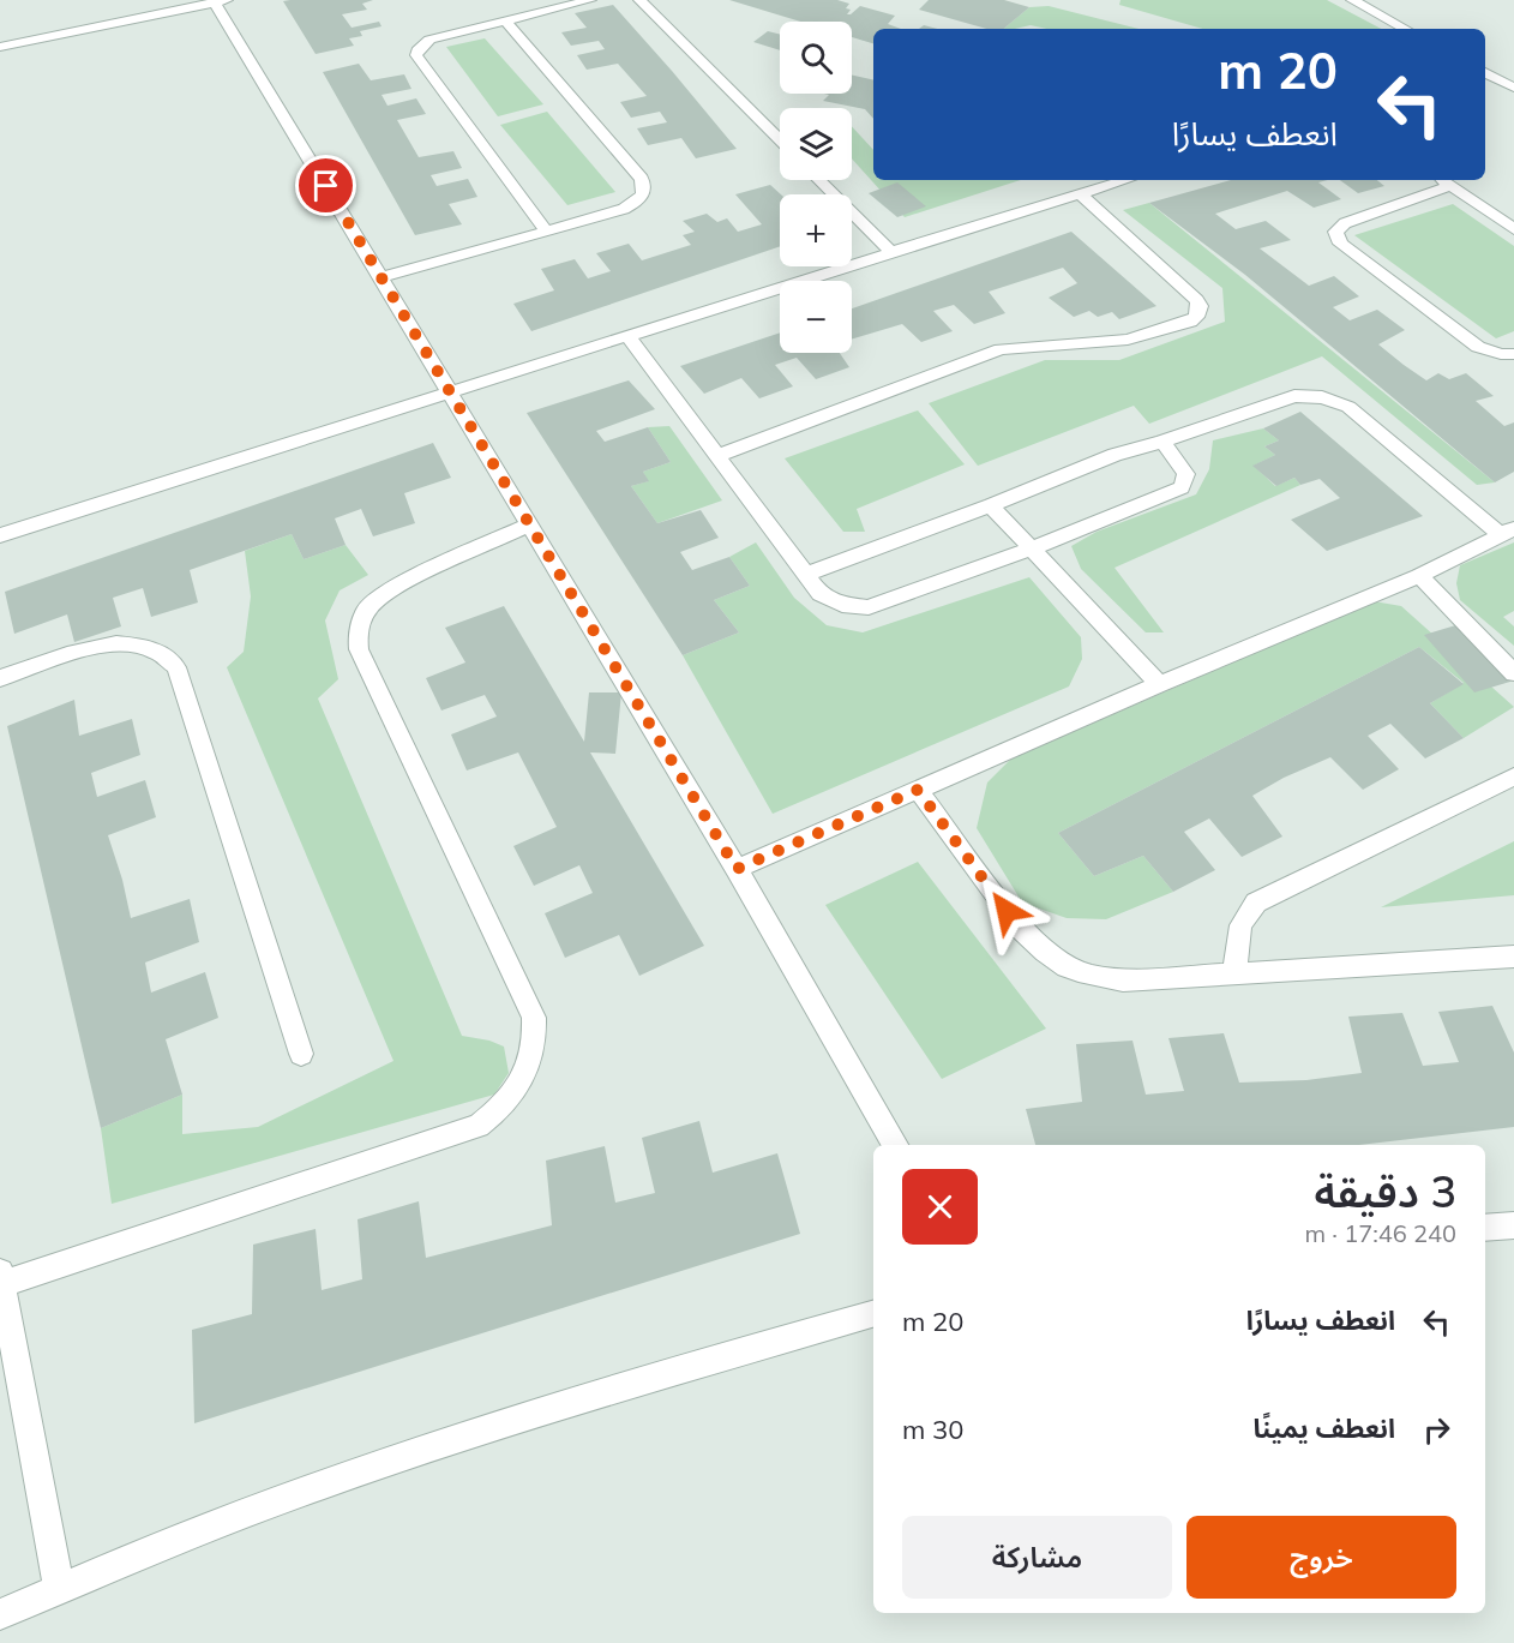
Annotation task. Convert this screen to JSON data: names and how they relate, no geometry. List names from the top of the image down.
{
  "page": {
    "map_buttons": ["+", "−"],
    "turn": ["20 m", "انعطف يسارًا"],
    "heading": ["3 دقيقة", "240 m · 17:46"],
    "list": [
      {
        "name": "انعطف يسارًا",
        "value": "20 m"
      },
      {
        "name": "انعطف يمينًا",
        "value": "30 m"
      }
    ],
    "buttons": ["خروج", "مشاركة"]
  }
}
